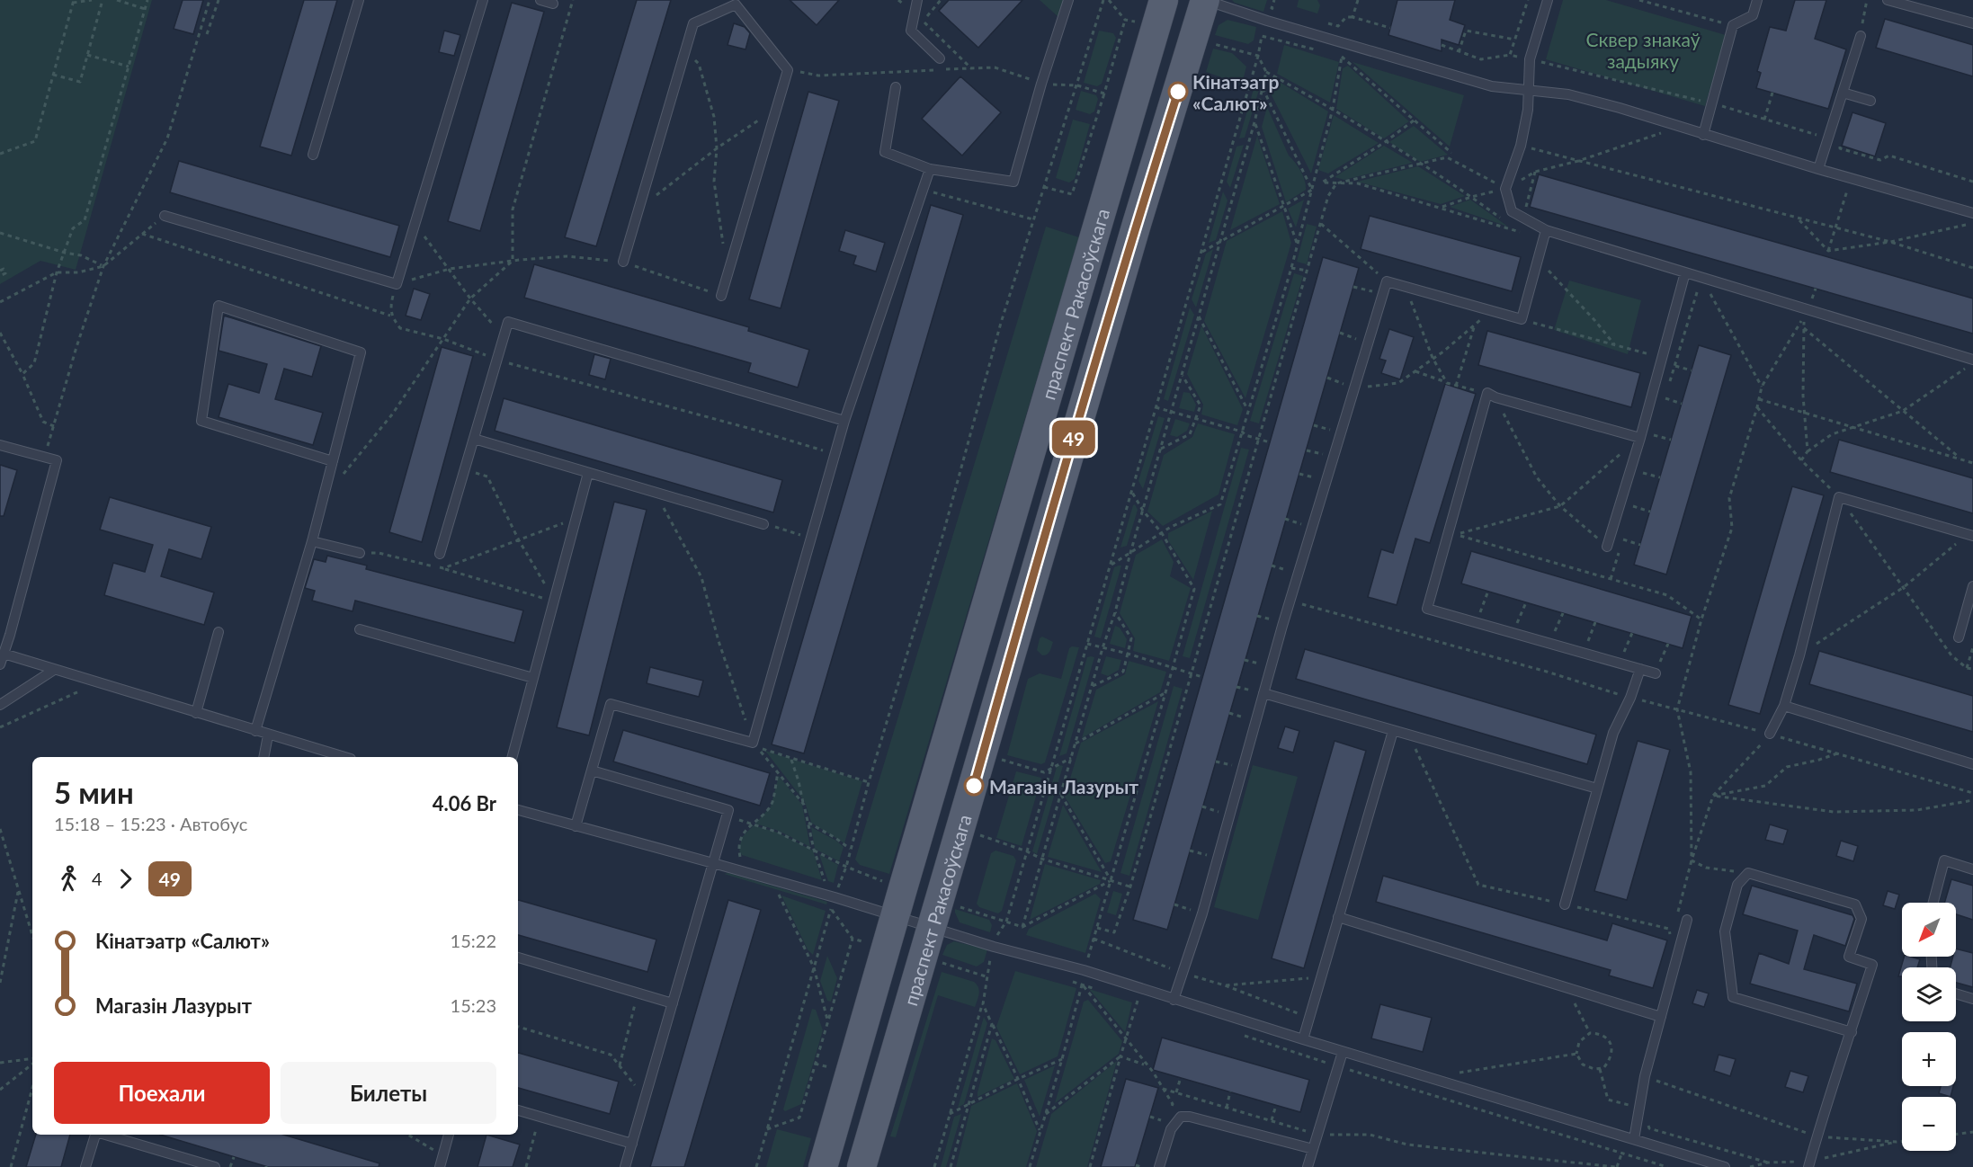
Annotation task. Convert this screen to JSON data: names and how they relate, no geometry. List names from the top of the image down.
{
  "streets": {
    "main road": ["праспект Ракасоўскага"]
  },
  "parks": ["Сквер знакаў задыяку"],
  "places": ["Кінатэатр «Салют»", "Магазін Лазурыт"],
  "lines": ["bus line 49"],
  "north": "bottom left",
  "page": {
    "on_map": "49",
    "heading": ["5 мин", "15:18 – 15:23 · Автобус", "4.06 Br"],
    "legs": ["4", "49"],
    "map_buttons": ["+", "−"],
    "list": [
      {
        "name": "Кінатэатр «Салют»",
        "value": "15:22"
      },
      {
        "name": "Магазін Лазурыт",
        "value": "15:23"
      }
    ],
    "buttons": ["Поехали", "Билеты"]
  }
}
